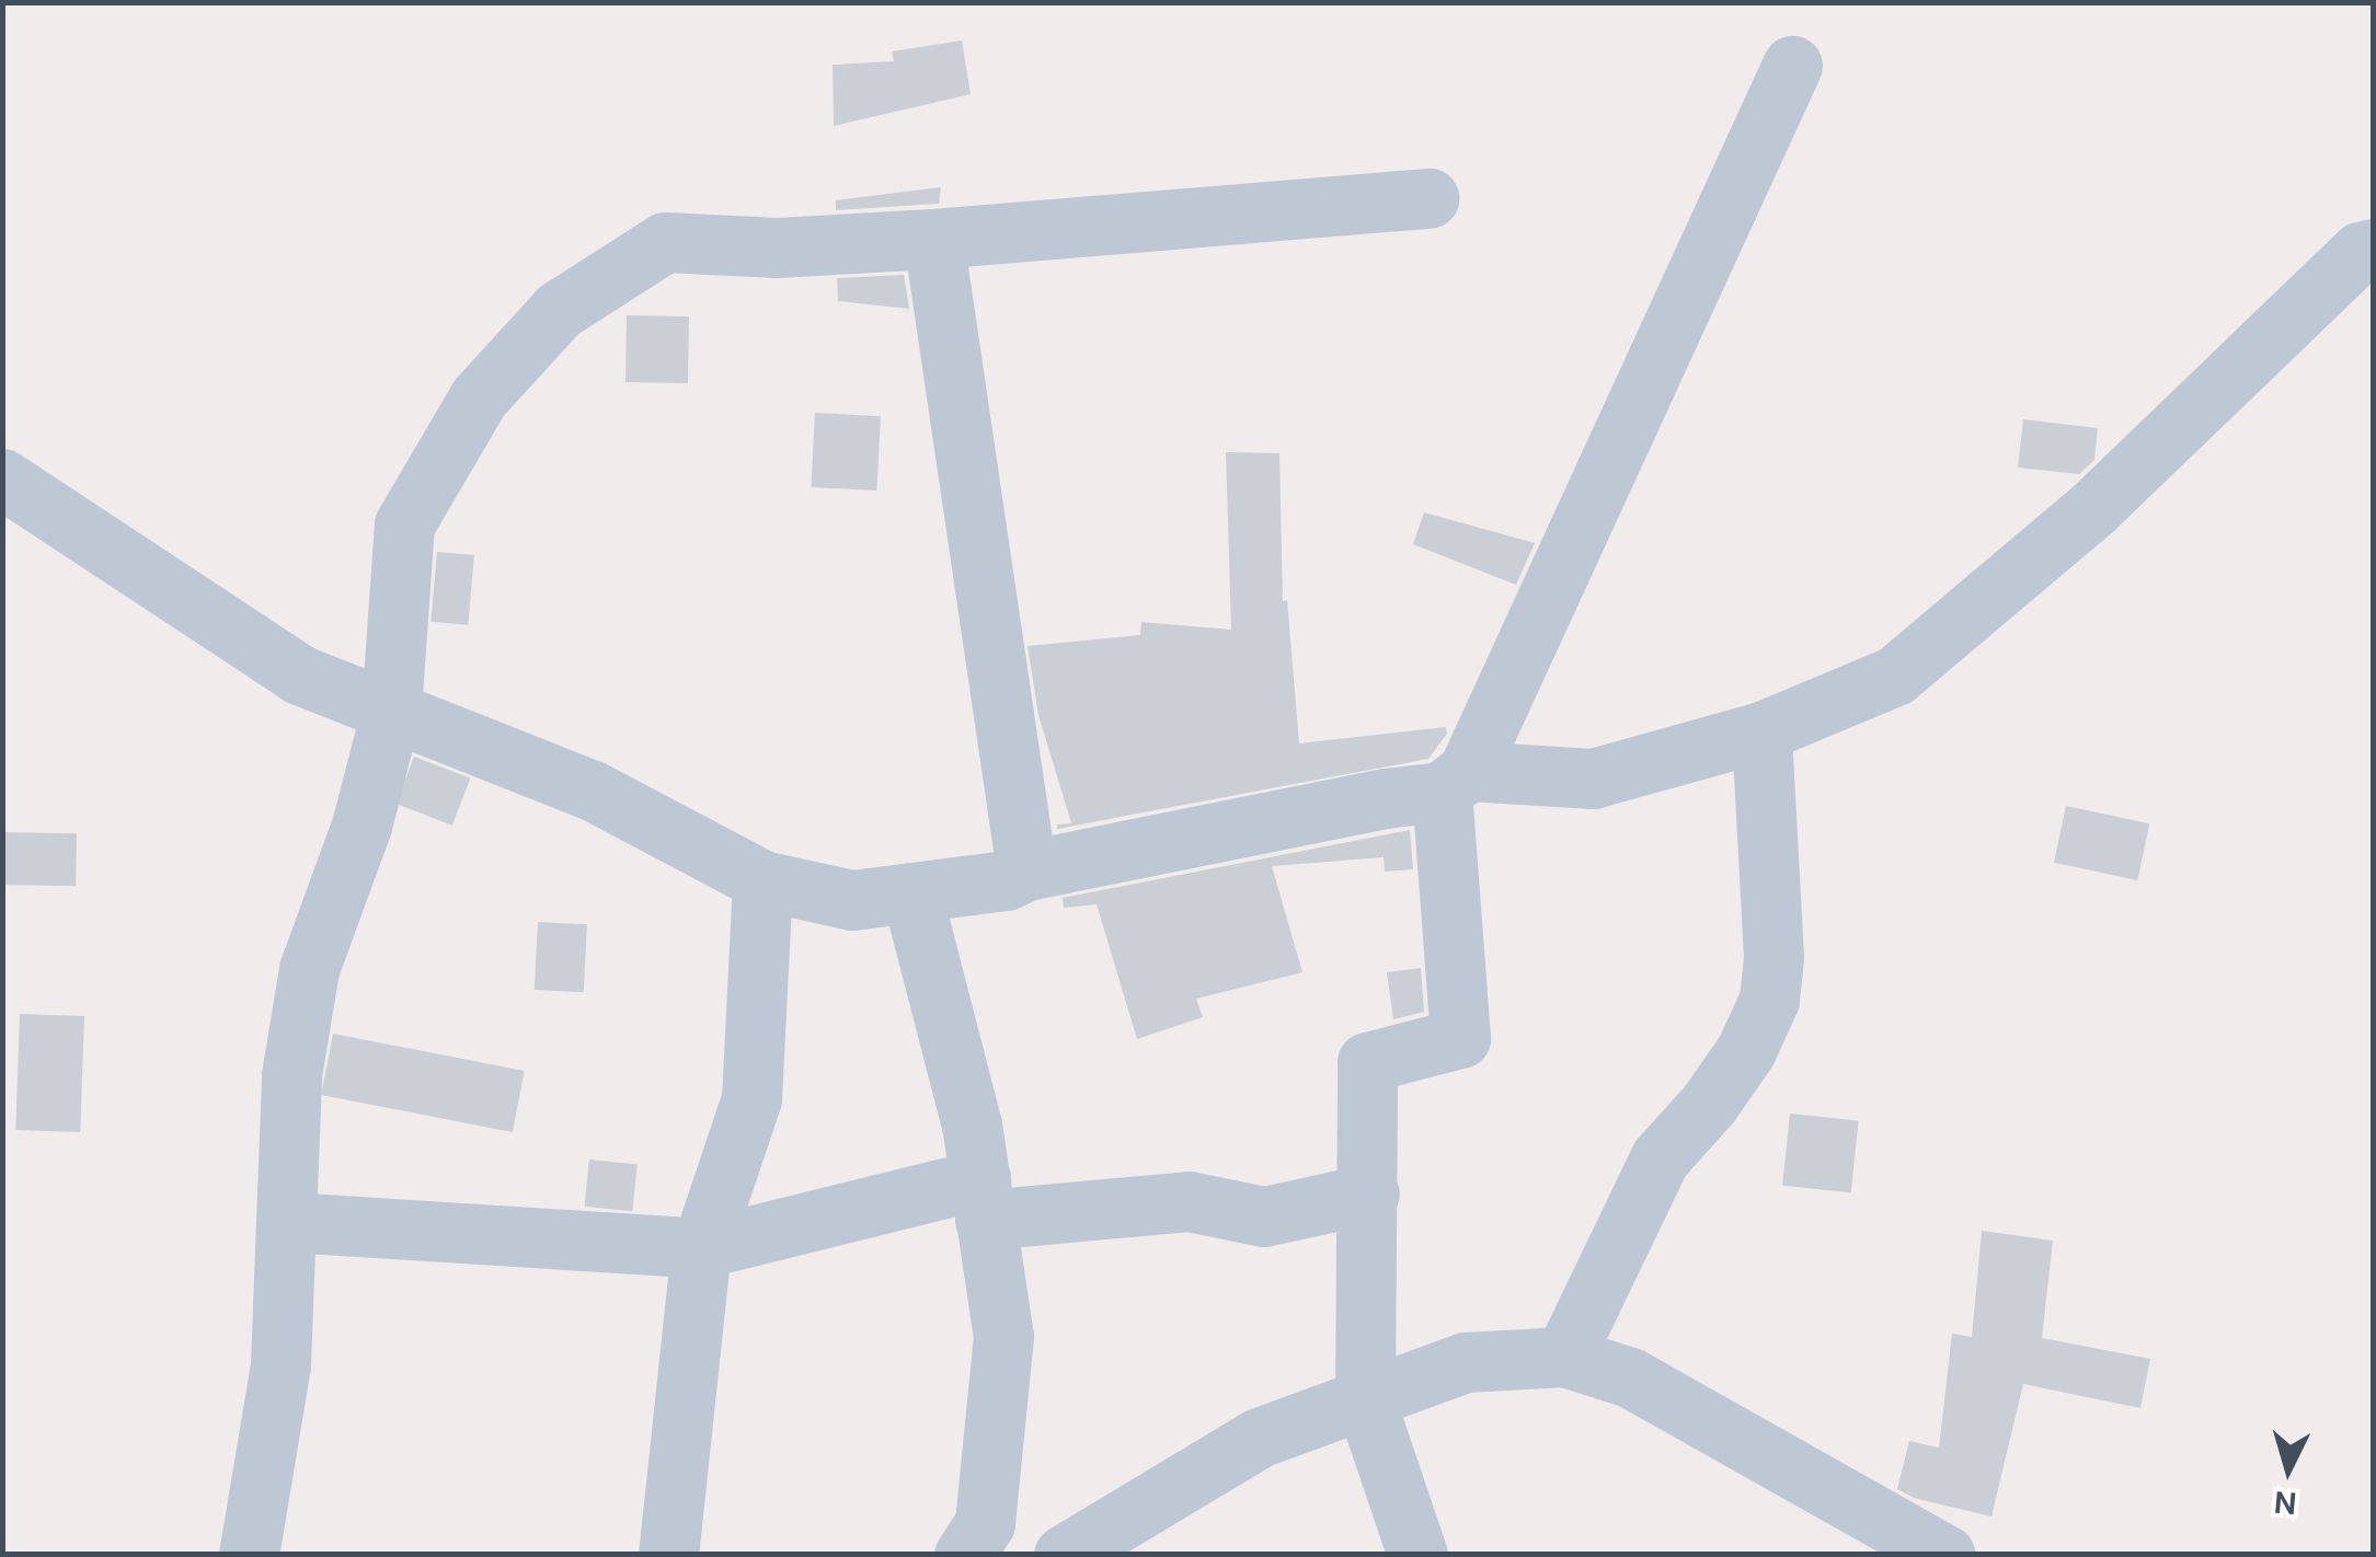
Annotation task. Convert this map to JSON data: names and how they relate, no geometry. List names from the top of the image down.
{
  "north": "bottom"
}
